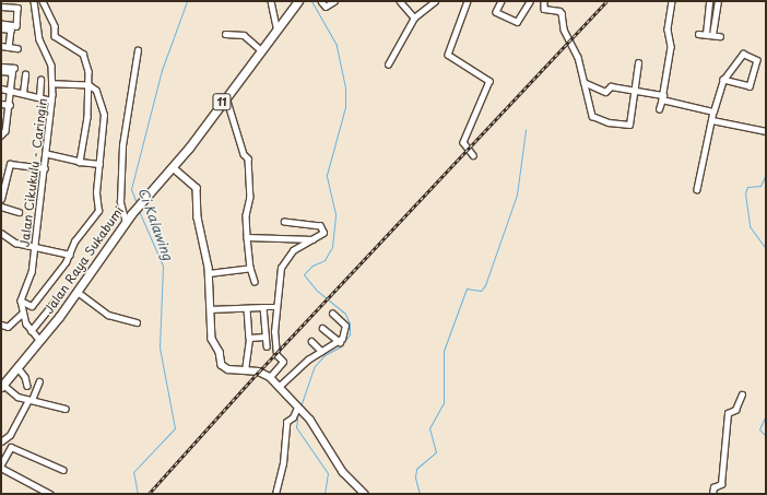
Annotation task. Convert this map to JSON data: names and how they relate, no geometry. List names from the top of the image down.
{
  "streets": {
    "highway": ["11", "Jalan Raya Sukabumi"],
    "street": ["Jalan Cikukulu - Caringin"]
  },
  "water": ["Ci Kalawing"]
}
